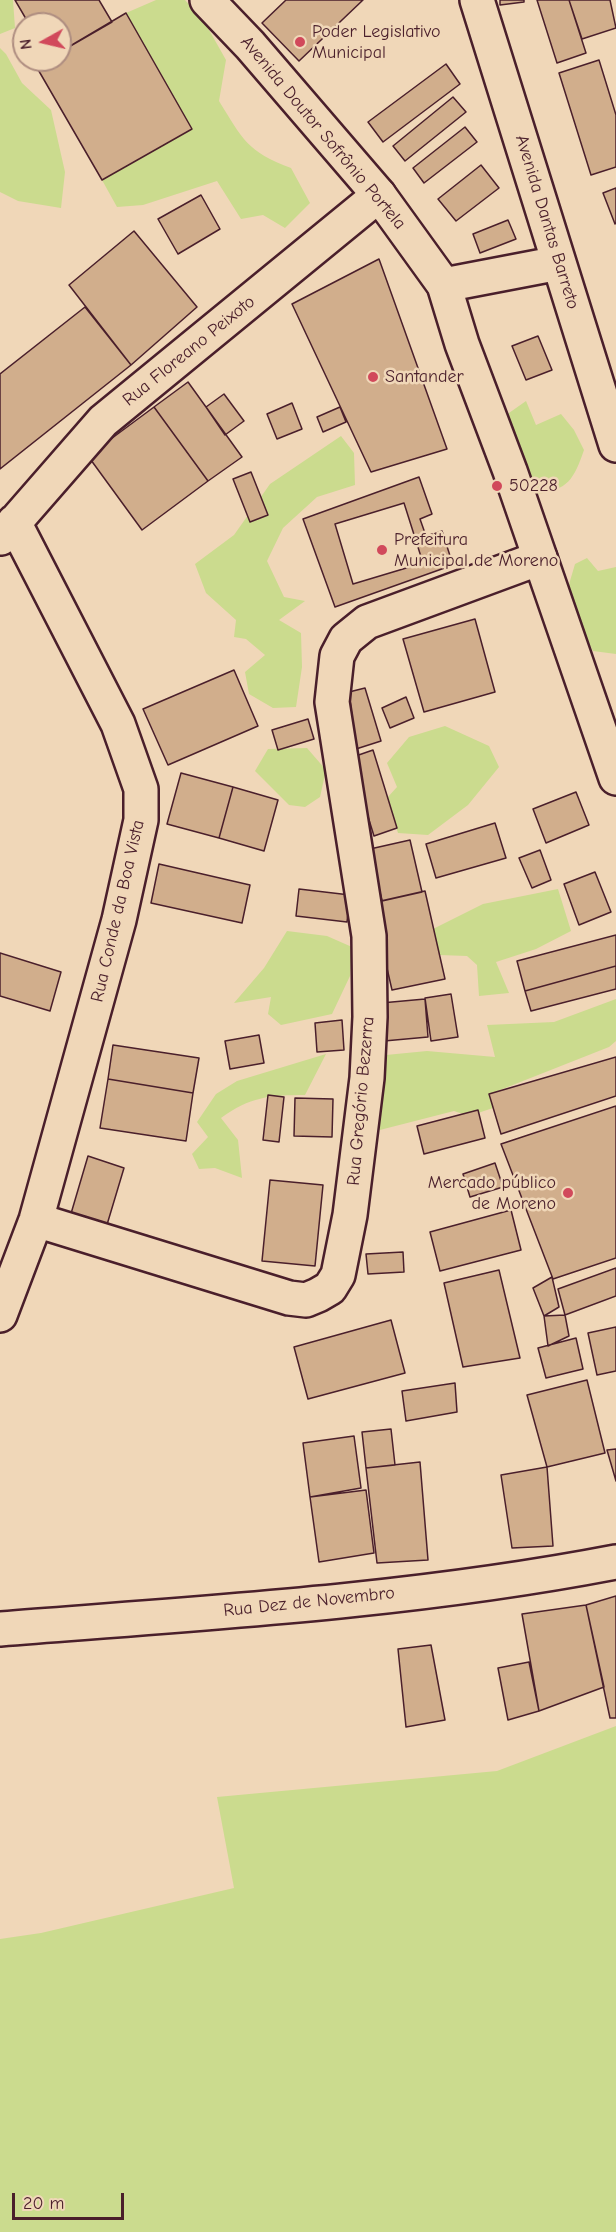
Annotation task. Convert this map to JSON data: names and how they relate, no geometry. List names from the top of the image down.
{
  "streets": {
    "street": [
      "Avenida Doutor Sofrônio Portela",
      "Avenida Dantas Barreto",
      "Rua Floreano Peixoto",
      "Rua Conde da Boa Vista",
      "Rua Gregório Bezerra",
      "Rua Dez de Novembro"
    ]
  },
  "crossings": [
    ["Avenida Doutor Sofrônio Portela", "Rua Floreano Peixoto"],
    ["Avenida Doutor Sofrônio Portela", "Rua Gregório Bezerra"],
    ["Rua Floreano Peixoto", "Rua Conde da Boa Vista"],
    ["Rua Conde da Boa Vista", "Rua Gregório Bezerra"]
  ],
  "places": [
    "Poder Legislativo Municipal",
    "Santander",
    "50228",
    "Prefeitura Municipal de Moreno",
    "Mercado público de Moreno"
  ],
  "scale_bar": "20 m",
  "north": "left"
}
